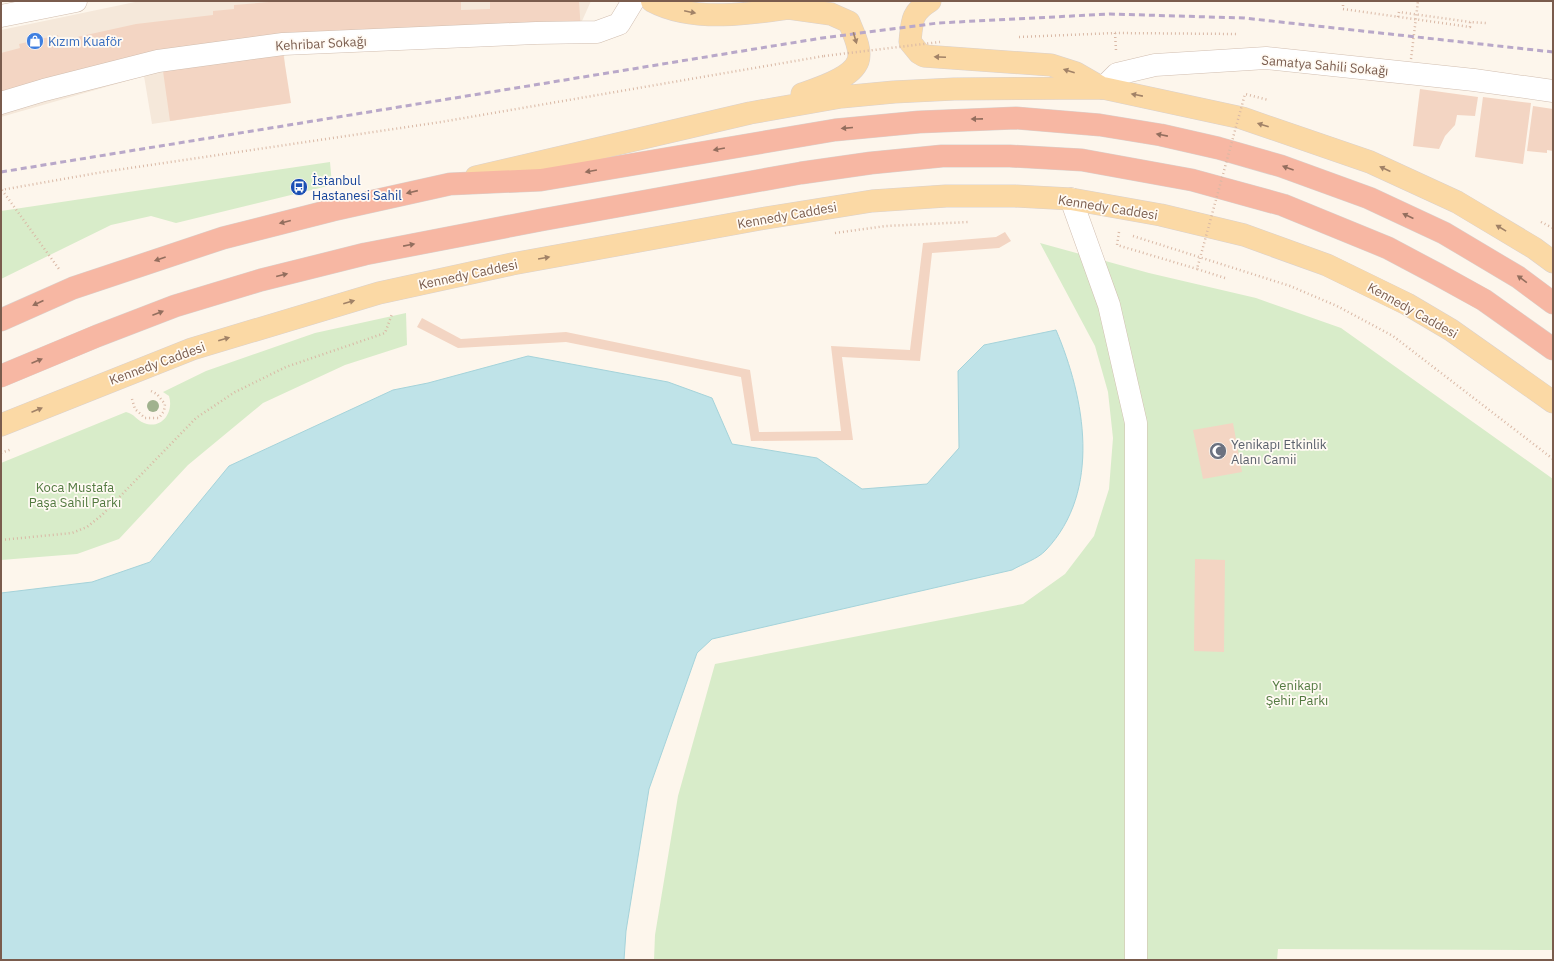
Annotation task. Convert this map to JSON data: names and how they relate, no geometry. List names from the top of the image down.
{
  "streets": {
    "main road": ["Kennedy Caddesi"],
    "street": ["Kehribar Sokağı", "Samatya Sahili Sokağı"]
  },
  "parks": ["Koca Mustafa Paşa Sahil Parkı", "Yenikapı Şehir Parkı"],
  "places": {
    "shop": ["Kızım Kuaför"],
    "bus stop": ["İstanbul Hastanesi Sahil"],
    "mosque": ["Yenikapı Etkinlik Alanı Camii"]
  }
}
